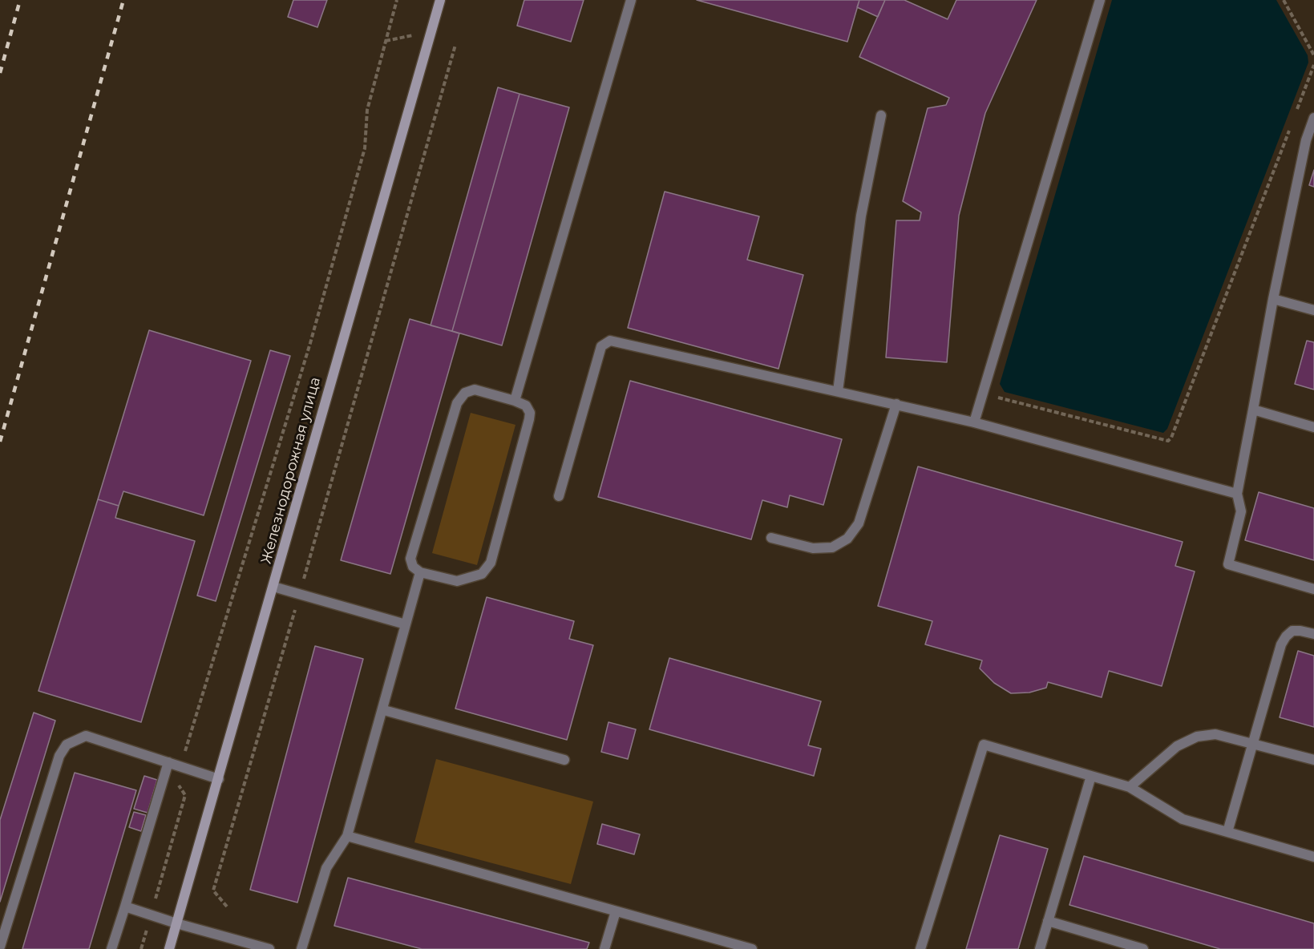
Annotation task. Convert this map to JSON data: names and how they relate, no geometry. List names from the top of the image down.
{
  "streets": {
    "main road": ["Железнодорожная улица"]
  }
}
